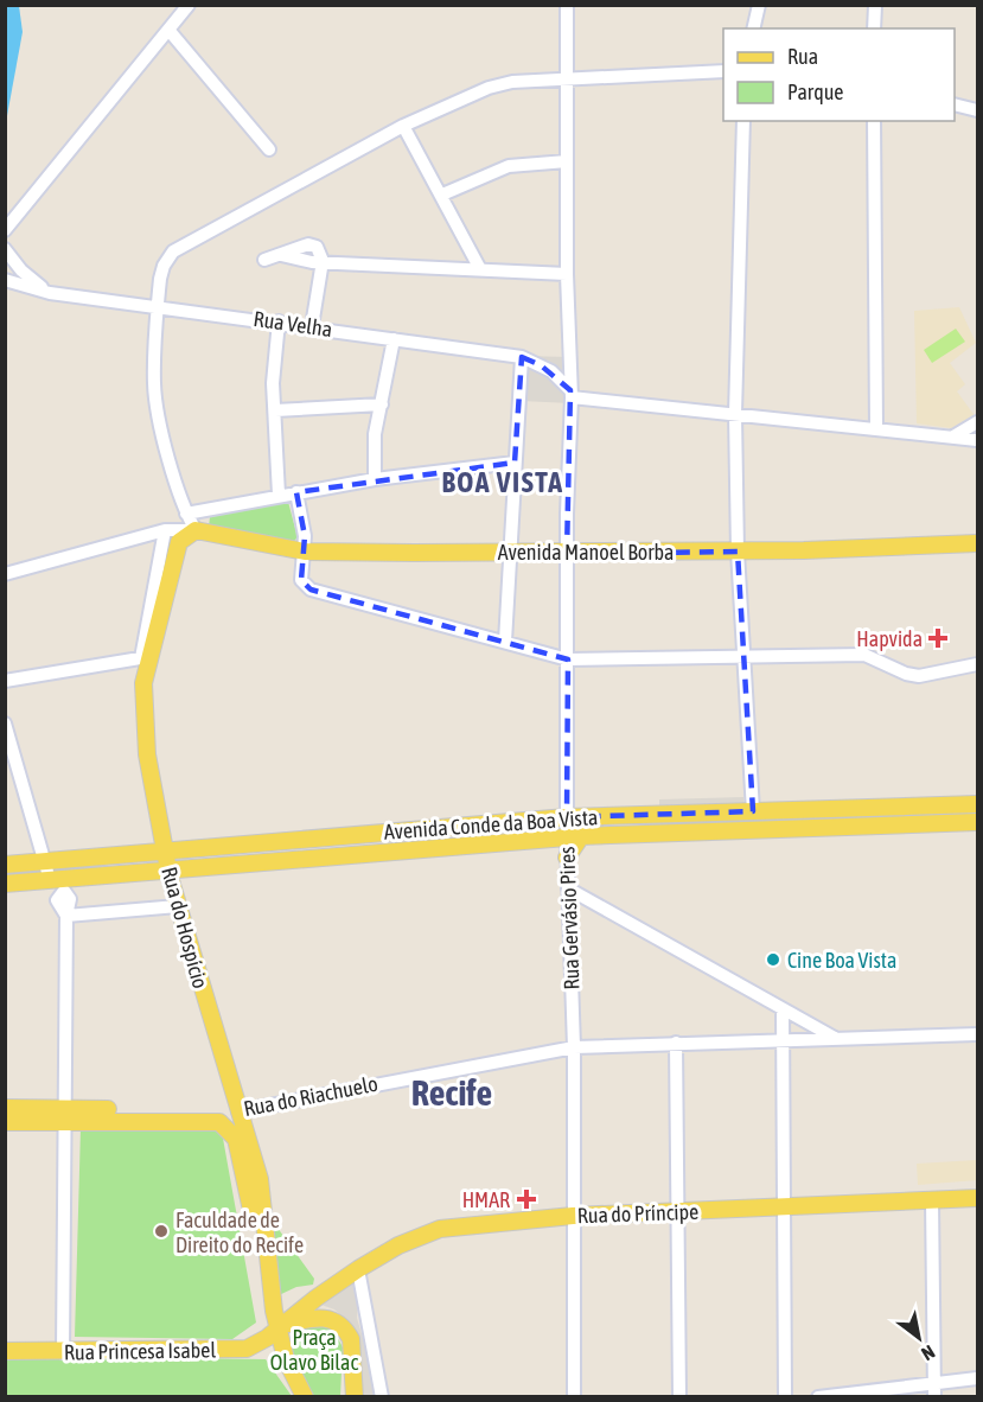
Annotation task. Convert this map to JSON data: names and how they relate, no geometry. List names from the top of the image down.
{
  "streets": {
    "main road": [
      "Avenida Manoel Borba",
      "Avenida Conde da Boa Vista",
      "Rua do Hospício",
      "Rua do Riachuelo",
      "Rua do Príncipe",
      "Rua Princesa Isabel"
    ],
    "street": ["Rua Velha", "Rua Gervásio Pires"]
  },
  "crossings": [
    ["Rua Velha", "Rua Gervásio Pires"],
    ["Avenida Manoel Borba", "Rua Gervásio Pires"],
    ["Avenida Manoel Borba", "Rua do Hospício"],
    ["Avenida Conde da Boa Vista", "Rua Gervásio Pires"],
    ["Avenida Conde da Boa Vista", "Rua do Hospício"],
    ["Rua Gervásio Pires", "Rua do Riachuelo"],
    ["Rua Gervásio Pires", "Rua do Príncipe"],
    ["Rua do Hospício", "Rua do Riachuelo"]
  ],
  "districts": ["BOA VISTA", "Recife"],
  "parks": ["Praça Olavo Bilac"],
  "places": {
    "health": ["Hapvida", "HMAR"],
    "other": ["Cine Boa Vista", "Faculdade de Direito do Recife"]
  },
  "legend": ["Rua", "Parque"],
  "north": "bottom right"
}
